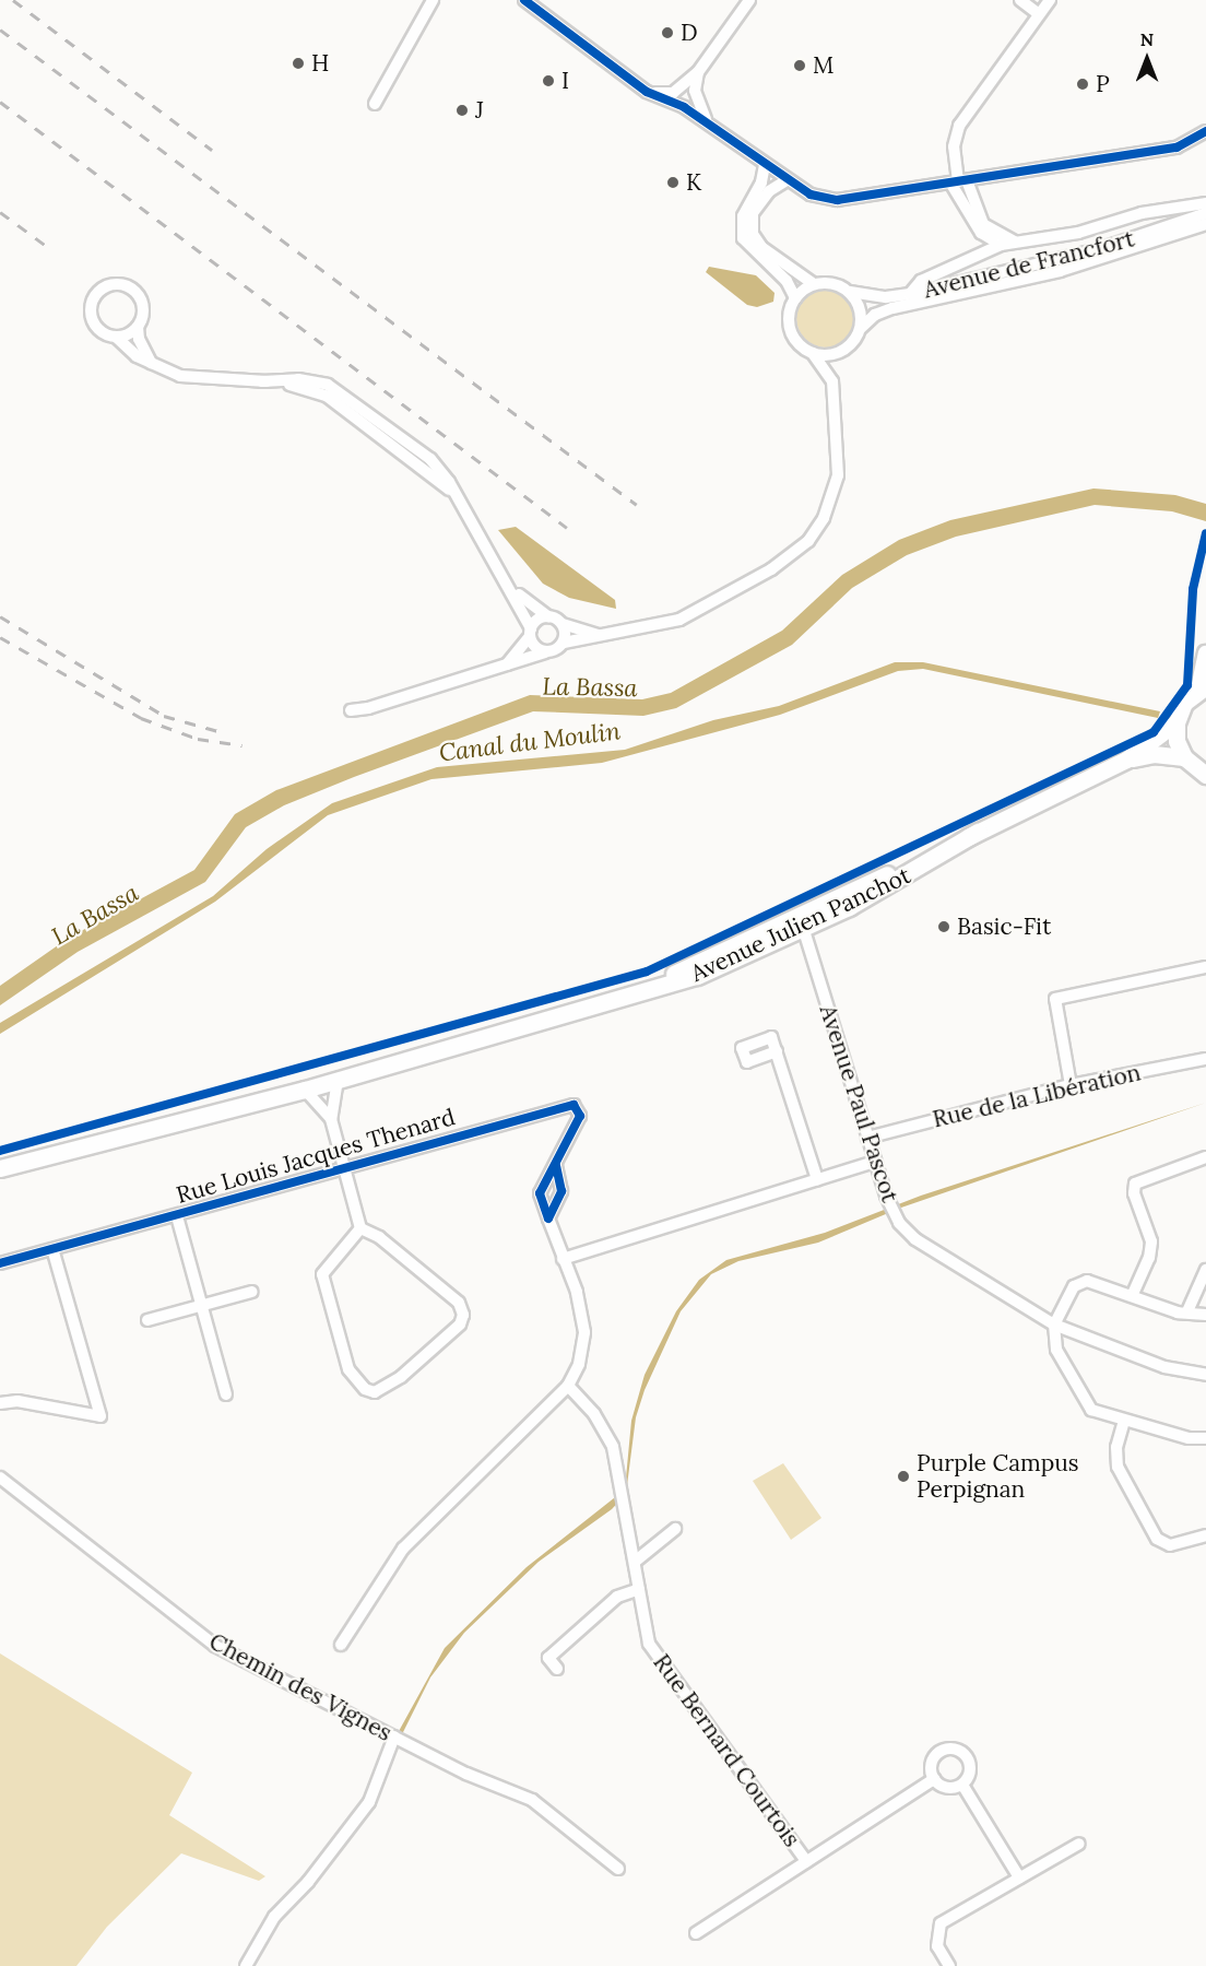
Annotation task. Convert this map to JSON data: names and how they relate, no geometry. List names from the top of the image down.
{
  "streets": {
    "main road": ["Avenue Julien Panchot"],
    "street": [
      "Avenue de Francfort",
      "Rue de la Libération",
      "Avenue Paul Pascot",
      "Rue Louis Jacques Thenard",
      "Chemin des Vignes",
      "Rue Bernard Courtois"
    ]
  },
  "crossings": [
    ["Avenue Julien Panchot", "Avenue Paul Pascot"],
    ["Rue de la Libération", "Avenue Paul Pascot"],
    ["Rue Louis Jacques Thenard", "Rue Bernard Courtois"]
  ],
  "water": ["La Bassa", "Canal du Moulin"],
  "places": [
    "D",
    "H",
    "M",
    "I",
    "P",
    "J",
    "K",
    "Basic-Fit",
    "Purple Campus Perpignan"
  ],
  "north": "top"
}
